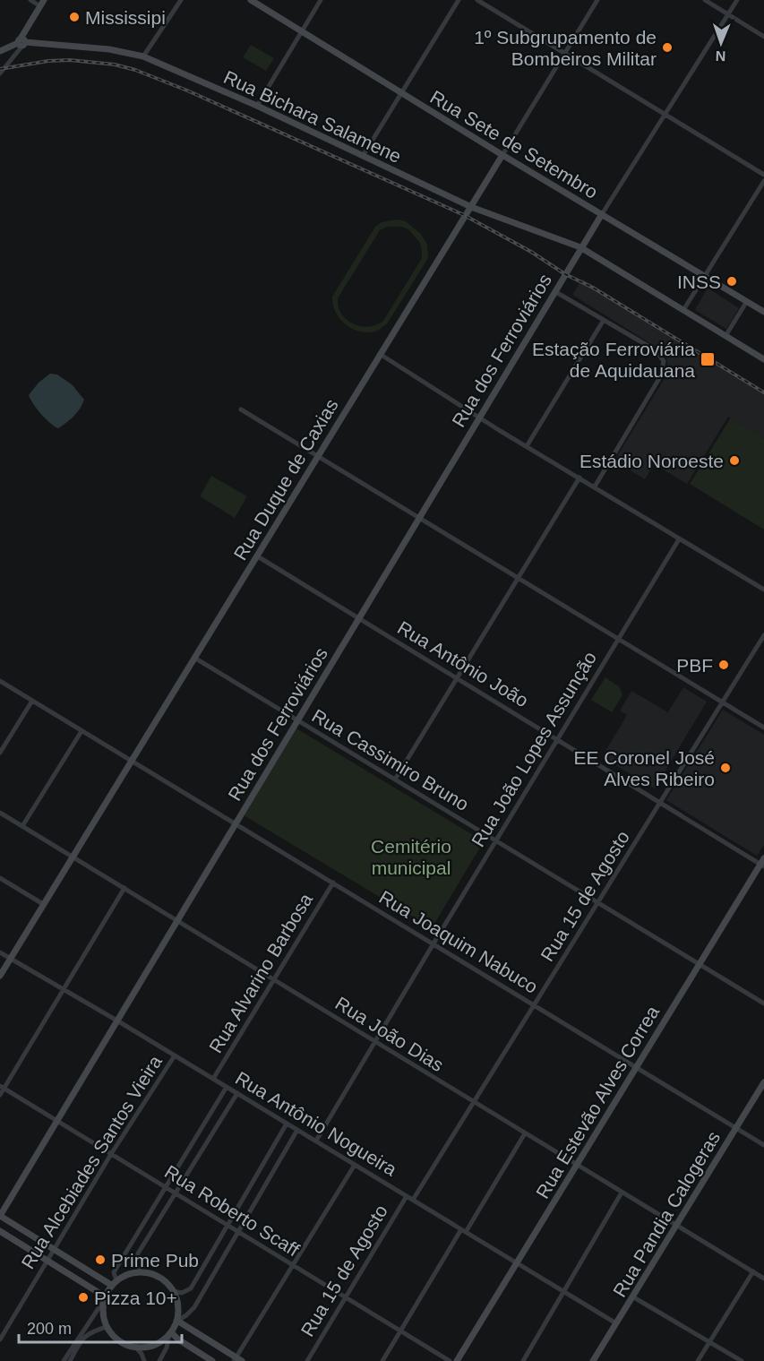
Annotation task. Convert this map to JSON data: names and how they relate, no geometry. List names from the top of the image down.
{
  "streets": {
    "main road": [
      "Rua Bichara Salamene",
      "Rua Sete de Setembro",
      "Rua dos Ferroviários",
      "Rua Duque de Caxias",
      "Rua Estevão Alves Correa",
      "Rua Pandia Calogeras"
    ],
    "street": [
      "Rua Antônio João",
      "Rua João Lopes Assunção",
      "Rua Cassimiro Bruno",
      "Rua 15 de Agosto",
      "Rua Joaquim Nabuco",
      "Rua Alvarino Barbosa",
      "Rua João Dias",
      "Rua Antônio Nogueira",
      "Rua Alcebiades Santos Vieira",
      "Rua Roberto Scaff"
    ]
  },
  "crossings": [
    ["Rua Bichara Salamene", "Rua dos Ferroviários"],
    ["Rua Bichara Salamene", "Rua Duque de Caxias"],
    ["Rua Sete de Setembro", "Rua Duque de Caxias"],
    ["Rua dos Ferroviários", "Rua Antônio João"],
    ["Rua dos Ferroviários", "Rua Cassimiro Bruno"],
    ["Rua dos Ferroviários", "Rua Joaquim Nabuco"],
    ["Rua dos Ferroviários", "Rua João Dias"],
    ["Rua dos Ferroviários", "Rua Antônio Nogueira"],
    ["Rua dos Ferroviários", "Rua Roberto Scaff"],
    ["Rua Duque de Caxias", "Rua Antônio João"],
    ["Rua Duque de Caxias", "Rua Cassimiro Bruno"],
    ["Rua Duque de Caxias", "Rua Joaquim Nabuco"],
    ["Rua Duque de Caxias", "Rua João Dias"],
    ["Rua Duque de Caxias", "Rua Antônio Nogueira"],
    ["Rua Antônio João", "Rua João Lopes Assunção"],
    ["Rua Antônio João", "Rua 15 de Agosto"],
    ["Rua Antônio João", "Rua Estevão Alves Correa"],
    ["Rua João Lopes Assunção", "Rua Cassimiro Bruno"],
    ["Rua João Lopes Assunção", "Rua Joaquim Nabuco"],
    ["Rua João Lopes Assunção", "Rua João Dias"],
    ["Rua João Lopes Assunção", "Rua Antônio Nogueira"],
    ["Rua Cassimiro Bruno", "Rua 15 de Agosto"],
    ["Rua Cassimiro Bruno", "Rua Estevão Alves Correa"],
    ["Rua 15 de Agosto", "Rua Joaquim Nabuco"],
    ["Rua 15 de Agosto", "Rua João Dias"],
    ["Rua 15 de Agosto", "Rua Antônio Nogueira"],
    ["Rua 15 de Agosto", "Rua Roberto Scaff"],
    ["Rua Joaquim Nabuco", "Rua Alvarino Barbosa"],
    ["Rua Joaquim Nabuco", "Rua Estevão Alves Correa"],
    ["Rua Joaquim Nabuco", "Rua Pandia Calogeras"],
    ["Rua Alvarino Barbosa", "Rua João Dias"],
    ["Rua Alvarino Barbosa", "Rua Antônio Nogueira"],
    ["Rua João Dias", "Rua Estevão Alves Correa"],
    ["Rua João Dias", "Rua Pandia Calogeras"],
    ["Rua Estevão Alves Correa", "Rua Antônio Nogueira"],
    ["Rua Antônio Nogueira", "Rua Alcebiades Santos Vieira"],
    ["Rua Antônio Nogueira", "Rua Pandia Calogeras"],
    ["Rua Alcebiades Santos Vieira", "Rua Roberto Scaff"]
  ],
  "parks": ["Cemitério municipal"],
  "places": {
    "other": [
      "Mississipi",
      "1º Subgrupamento de Bombeiros Militar",
      "INSS",
      "Estádio Noroeste",
      "PBF",
      "EE Coronel José Alves Ribeiro",
      "Prime Pub",
      "Pizza 10+"
    ],
    "transit": ["Estação Ferroviária de Aquidauana"]
  },
  "scale_bar": "200 m",
  "north": "bottom"
}
